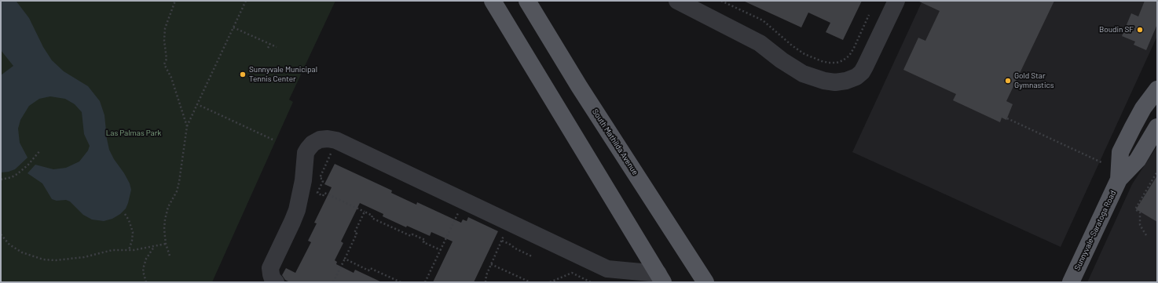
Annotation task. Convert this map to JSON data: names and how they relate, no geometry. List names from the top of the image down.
{
  "streets": {
    "main road": ["South Mathilda Avenue", "Sunnyvale-Saratoga Road"]
  },
  "parks": ["Las Palmas Park"],
  "places": ["Boudin SF", "Sunnyvale Municipal Tennis Center", "Gold Star Gymnastics"]
}
